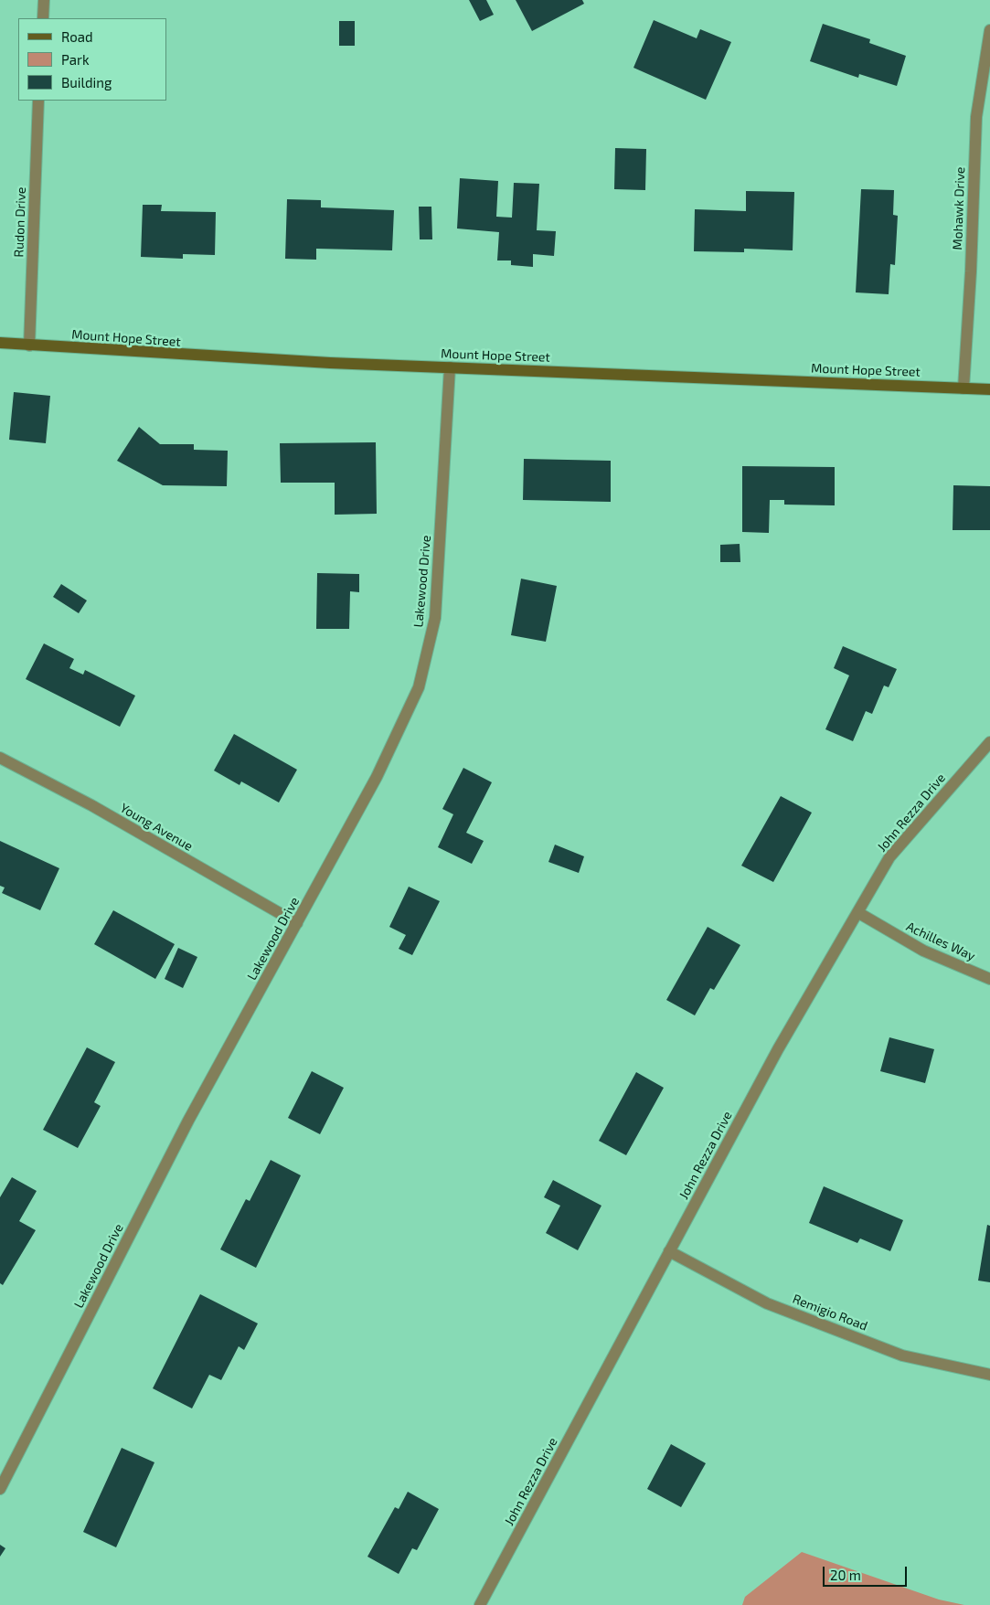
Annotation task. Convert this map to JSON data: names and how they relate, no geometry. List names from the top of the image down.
{
  "streets": {
    "street": [
      "Mohawk Drive",
      "Rudon Drive",
      "Mount Hope Street",
      "Lakewood Drive",
      "John Rezza Drive",
      "Young Avenue",
      "Achilles Way",
      "Remigio Road"
    ]
  },
  "crossings": [
    ["Mohawk Drive", "Mount Hope Street"],
    ["Rudon Drive", "Mount Hope Street"],
    ["Mount Hope Street", "Lakewood Drive"],
    ["Lakewood Drive", "Young Avenue"],
    ["John Rezza Drive", "Achilles Way"],
    ["John Rezza Drive", "Remigio Road"]
  ],
  "legend": ["Road", "Park", "Building"],
  "scale_bar": "20 m"
}
